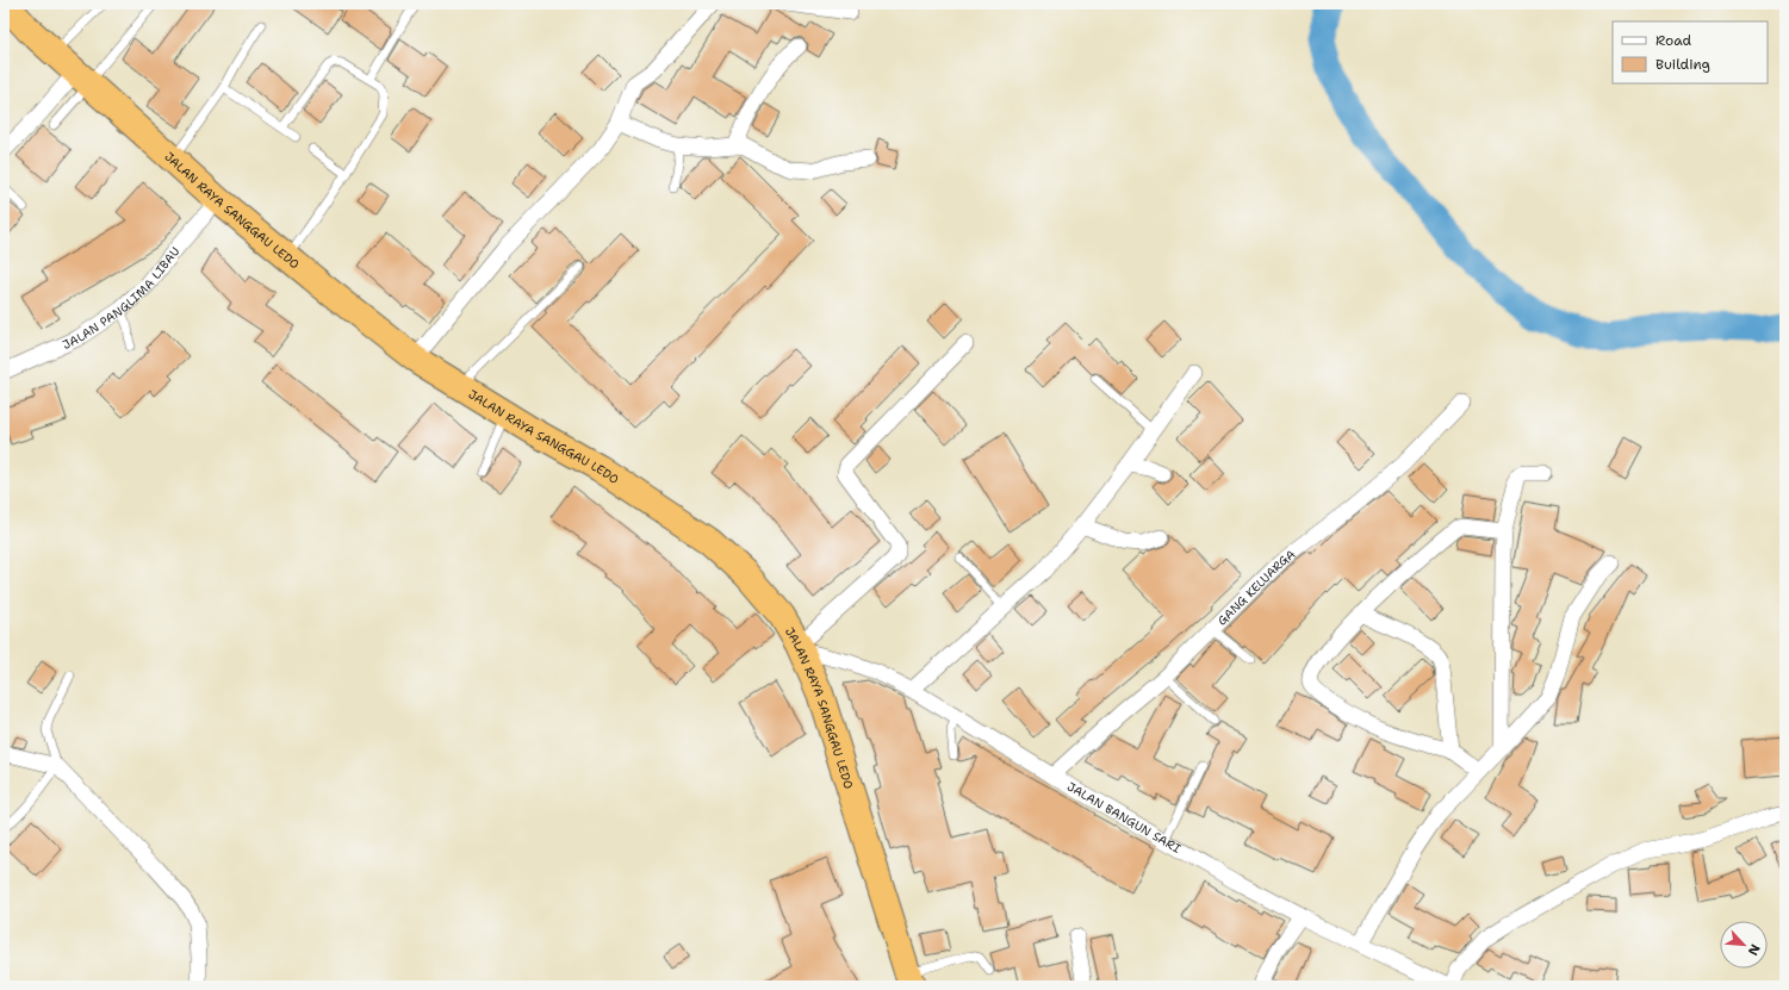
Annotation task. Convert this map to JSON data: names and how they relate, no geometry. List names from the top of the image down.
{
  "streets": {
    "highway": ["JALAN RAYA SANGGAU LEDO"],
    "street": ["JALAN PANGLIMA LIBAU", "GANG KELUARGA", "JALAN BANGUN SARI"]
  },
  "crossings": [
    ["JALAN RAYA SANGGAU LEDO", "JALAN PANGLIMA LIBAU"],
    ["JALAN RAYA SANGGAU LEDO", "JALAN BANGUN SARI"],
    ["GANG KELUARGA", "JALAN BANGUN SARI"]
  ],
  "legend": ["Road", "Building"],
  "north": "bottom right"
}
